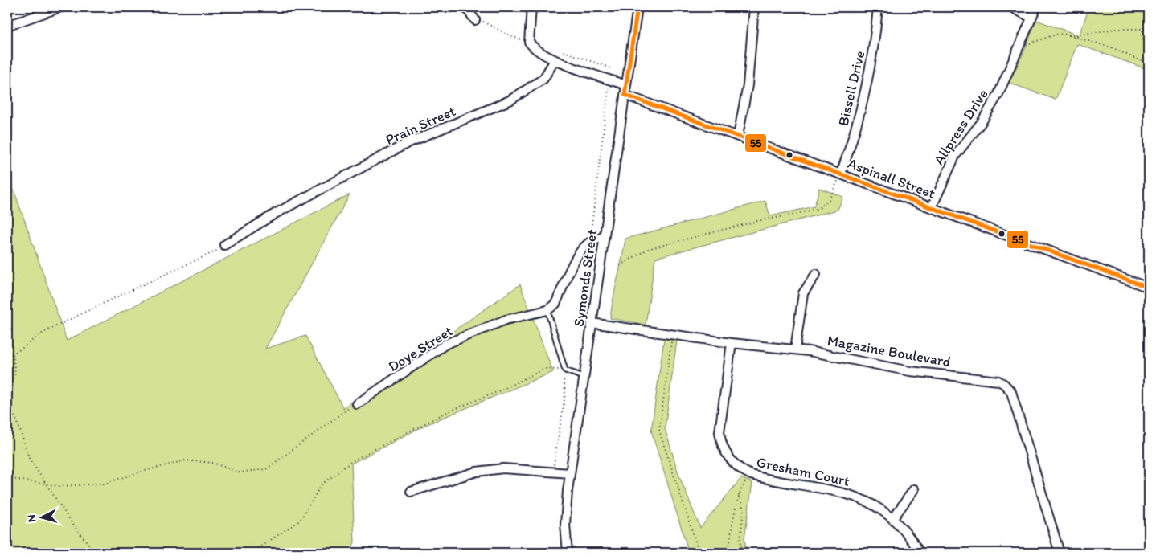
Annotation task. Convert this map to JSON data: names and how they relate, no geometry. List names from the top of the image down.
{
  "streets": {
    "street": [
      "Bissell Drive",
      "Prain Street",
      "Allpress Drive",
      "Aspinall Street",
      "Symonds Street",
      "Doye Street",
      "Magazine Boulevard",
      "Gresham Court"
    ]
  },
  "crossings": [
    ["Bissell Drive", "Aspinall Street"],
    ["Allpress Drive", "Aspinall Street"],
    ["Aspinall Street", "Symonds Street"],
    ["Symonds Street", "Magazine Boulevard"],
    ["Magazine Boulevard", "Gresham Court"]
  ],
  "lines": ["transit line 55"],
  "north": "left"
}
